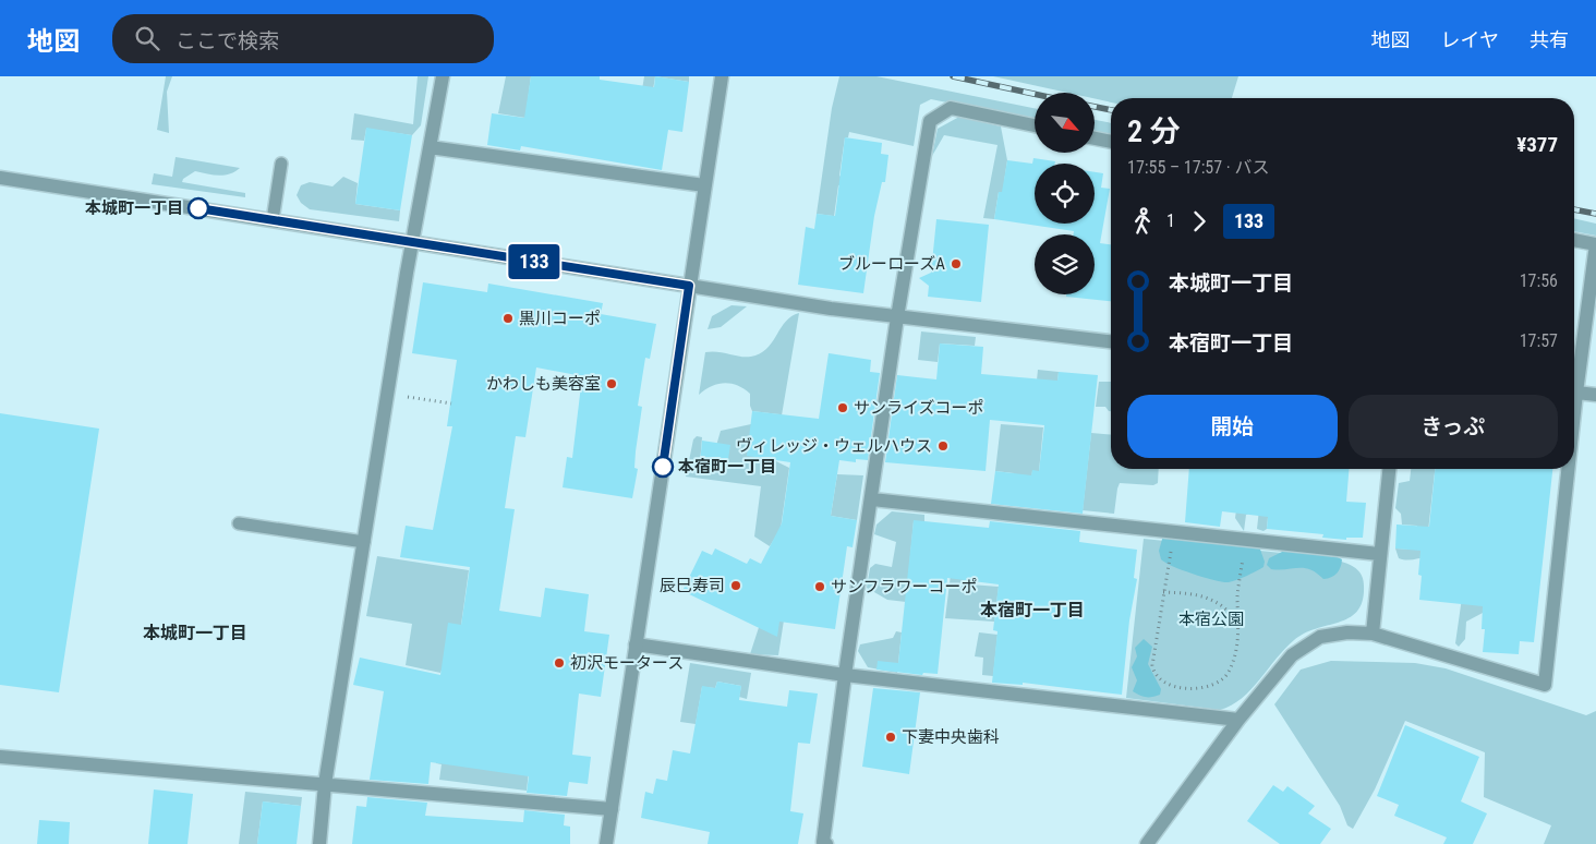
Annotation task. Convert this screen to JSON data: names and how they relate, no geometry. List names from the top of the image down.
{
  "districts": ["本宿町一丁目", "本城町一丁目"],
  "parks": ["本宿公園"],
  "places": [
    "本城町一丁目",
    "ブルーローズA",
    "黒川コーポ",
    "かわしも美容室",
    "サンライズコーポ",
    "ヴィレッジ・ウェルハウス",
    "本宿町一丁目",
    "辰巳寿司",
    "サンフラワーコーポ",
    "初沢モータース",
    "下妻中央歯科"
  ],
  "lines": ["bus line 133"],
  "north": "bottom right",
  "page": {
    "header": "地図",
    "search": "ここで検索",
    "nav": ["地図", "レイヤ", "共有"],
    "on_map": "133",
    "heading": ["2 分", "17:55 – 17:57 · バス", "¥377"],
    "legs": ["1", "133"],
    "list": [
      {
        "name": "本城町一丁目",
        "value": "17:56"
      },
      {
        "name": "本宿町一丁目",
        "value": "17:57"
      }
    ],
    "buttons": ["開始", "きっぷ"]
  }
}
